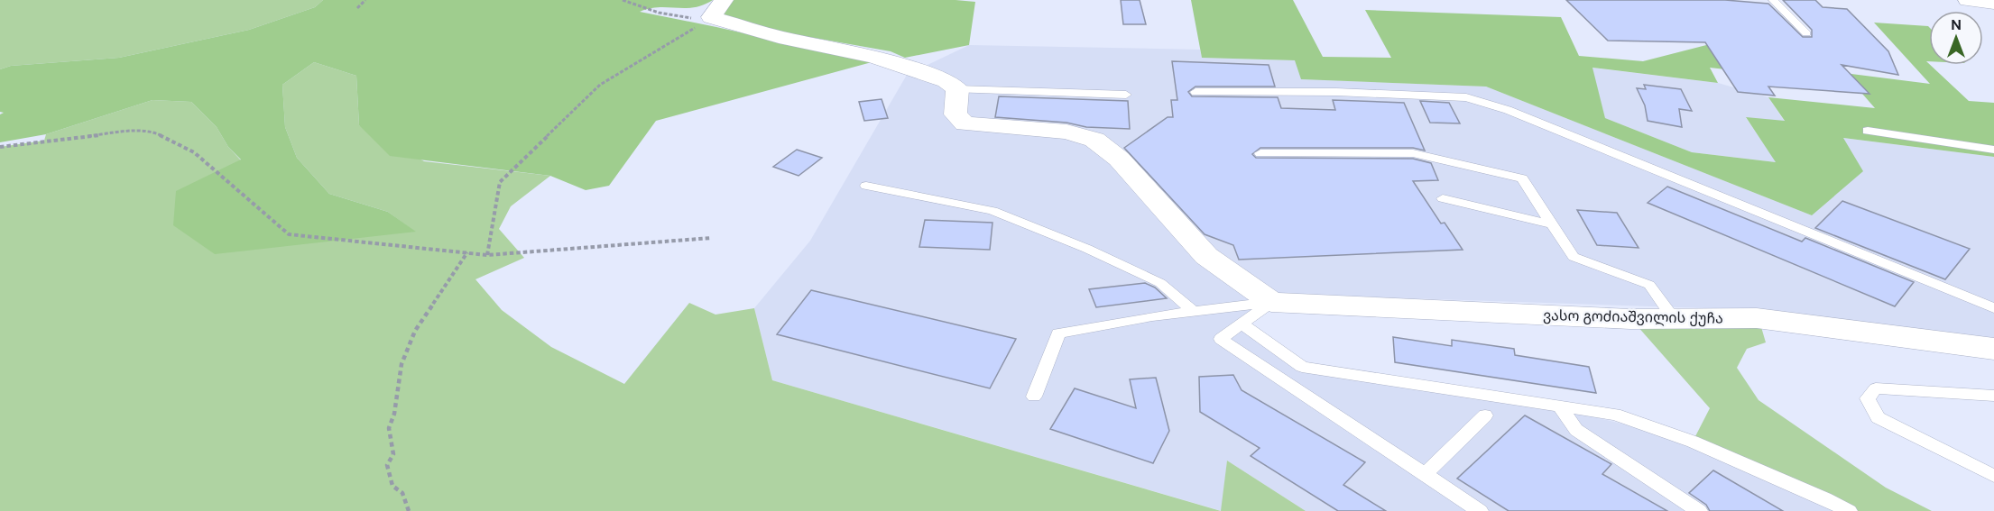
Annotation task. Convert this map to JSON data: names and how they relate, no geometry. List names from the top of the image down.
{
  "streets": {
    "street": ["ვასო გოძიაშვილის ქუჩა"]
  },
  "north": "top"
}
